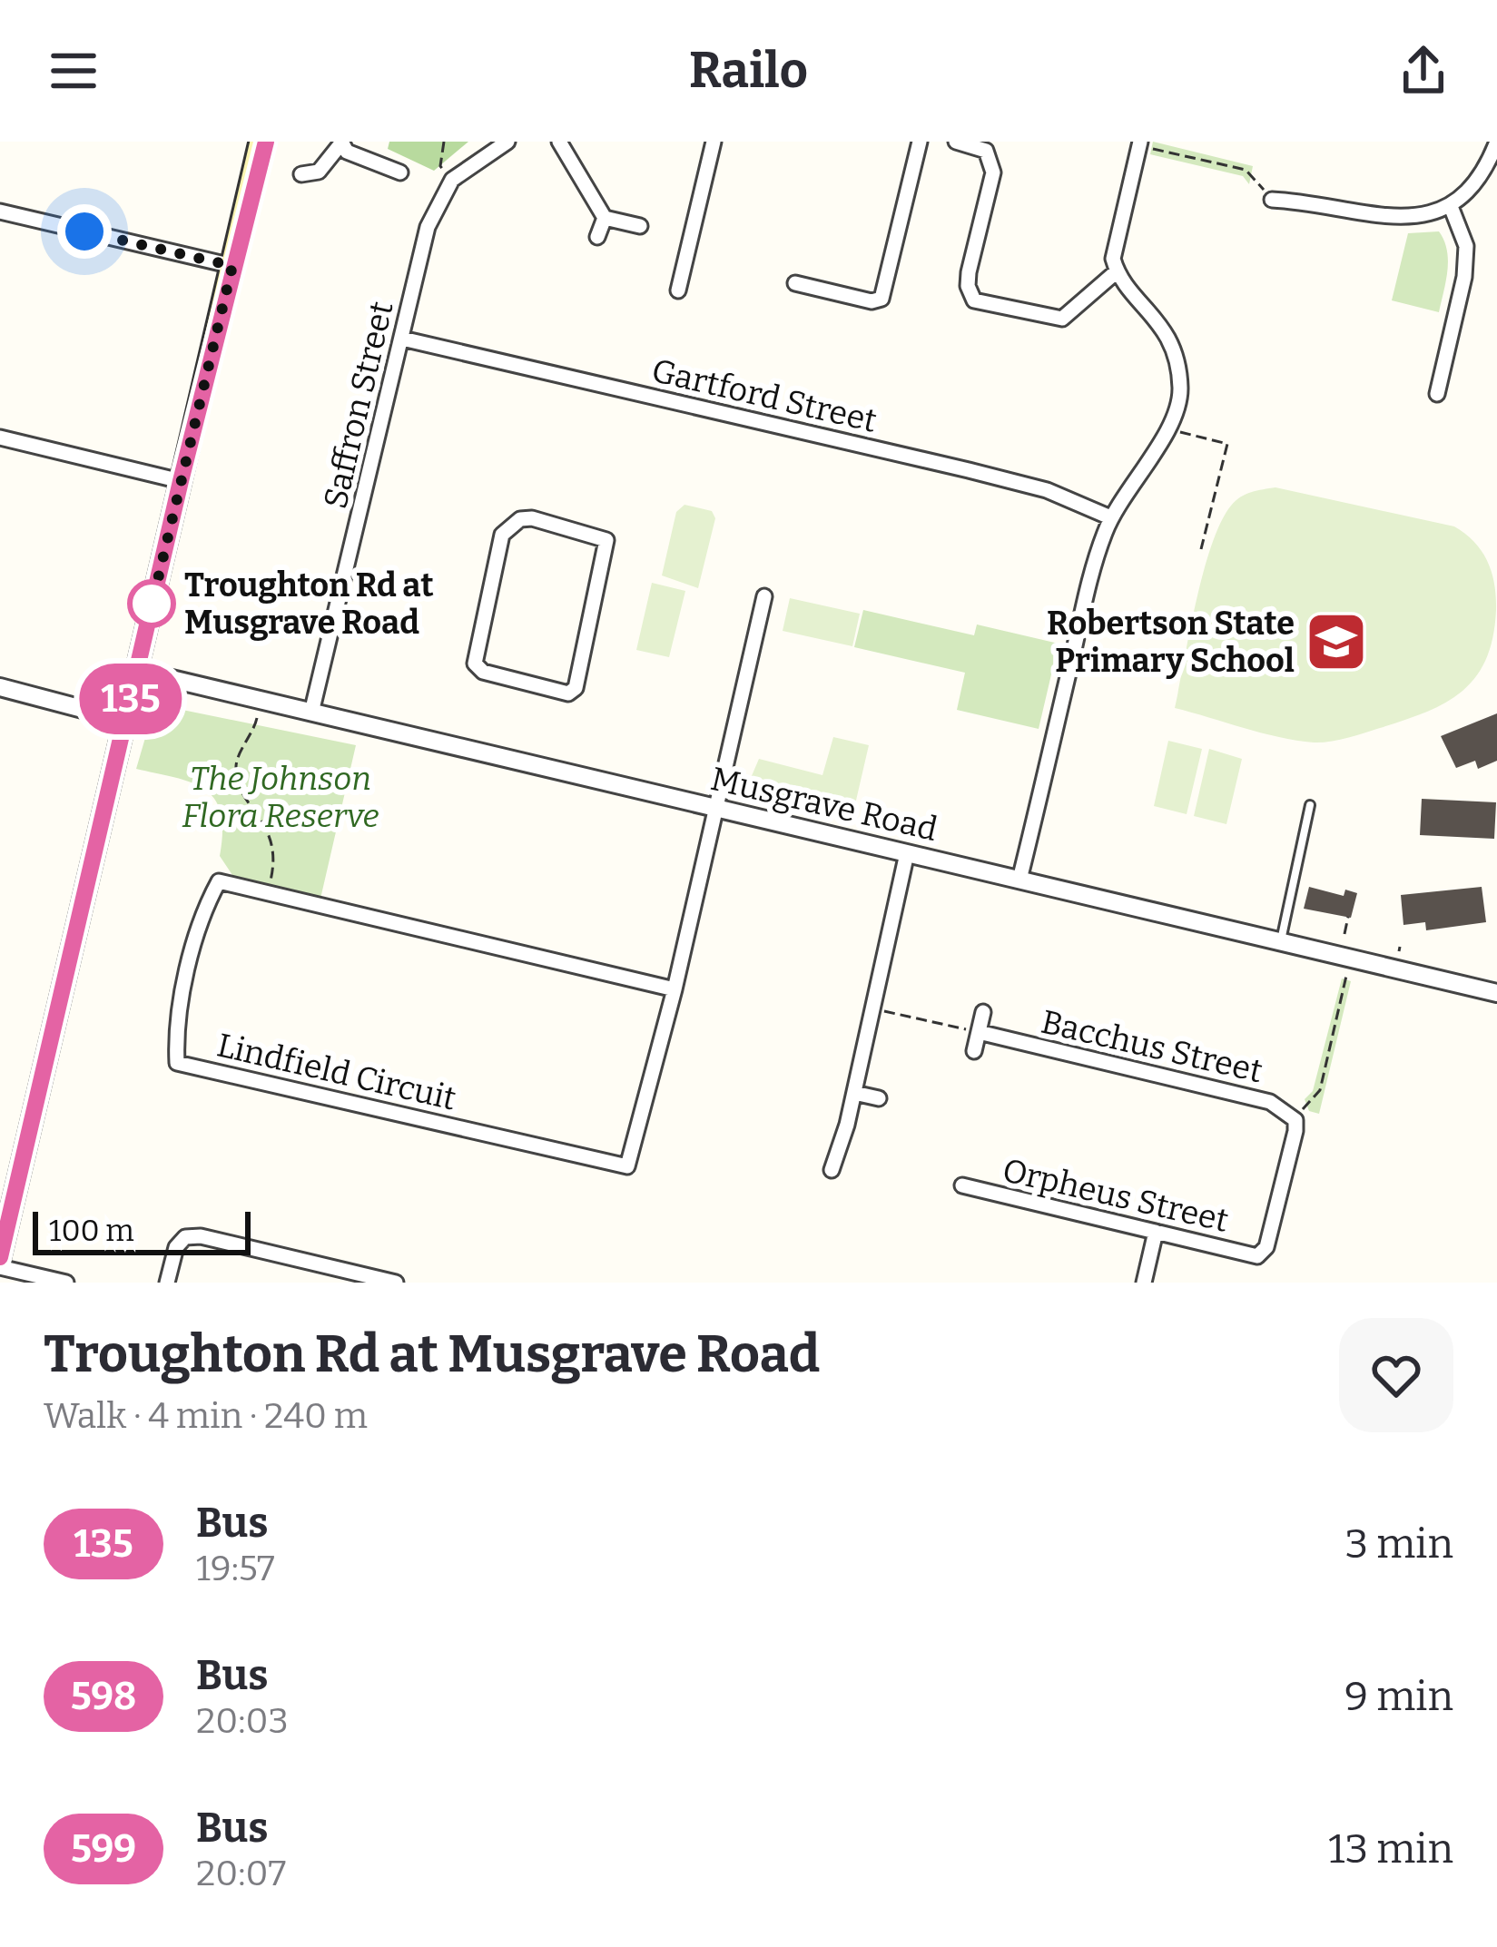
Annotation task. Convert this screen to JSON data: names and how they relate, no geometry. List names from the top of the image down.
{
  "streets": {
    "street": [
      "Gartford Street",
      "Saffron Street",
      "Musgrave Road",
      "Bacchus Street",
      "Lindfield Circuit",
      "Orpheus Street"
    ]
  },
  "crossings": [
    ["Gartford Street", "Saffron Street"],
    ["Saffron Street", "Musgrave Road"],
    ["Musgrave Road", "Lindfield Circuit"],
    ["Bacchus Street", "Orpheus Street"]
  ],
  "parks": ["The Johnson Flora Reserve"],
  "places": {
    "other": ["Troughton Rd at Musgrave Road"],
    "school or university": ["Robertson State Primary School"]
  },
  "lines": ["bus line 135"],
  "scale_bar": "100 m",
  "page": {
    "header": "Railo",
    "on_map": "135",
    "scale": "100 m",
    "heading": ["Troughton Rd at Musgrave Road", "Walk · 4 min · 240 m"],
    "list": [
      {
        "mark": "135",
        "name": "Bus",
        "note": "19:57",
        "value": "3 min"
      },
      {
        "mark": "598",
        "name": "Bus",
        "note": "20:03",
        "value": "9 min"
      },
      {
        "mark": "599",
        "name": "Bus",
        "note": "20:07",
        "value": "13 min"
      }
    ]
  }
}
